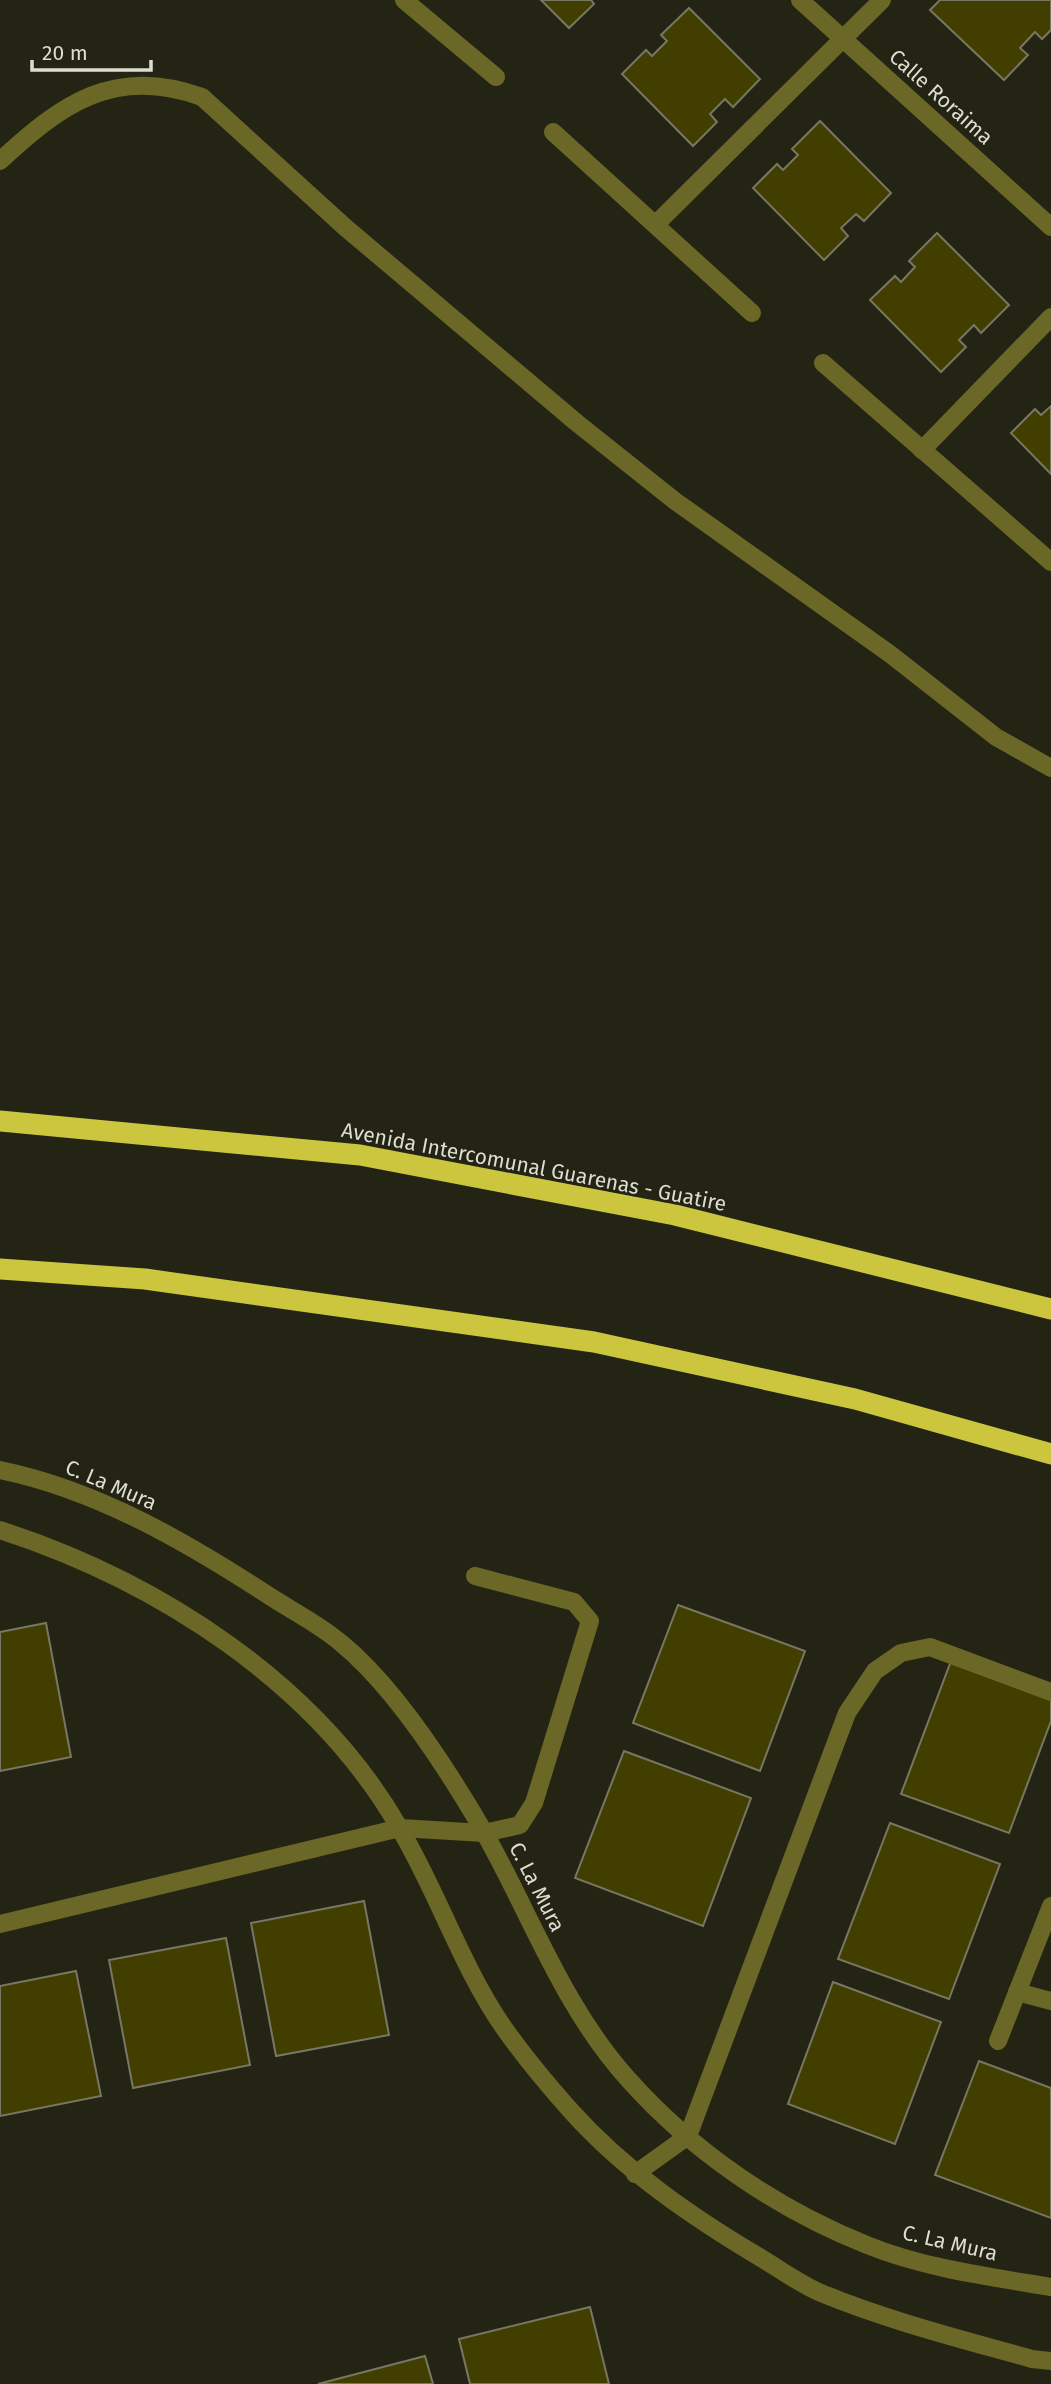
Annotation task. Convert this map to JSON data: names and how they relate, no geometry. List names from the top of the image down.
{
  "streets": {
    "highway": ["Avenida Intercomunal Guarenas - Guatire"],
    "street": ["Calle Roraima", "C. La Mura"]
  },
  "scale_bar": "20 m"
}
